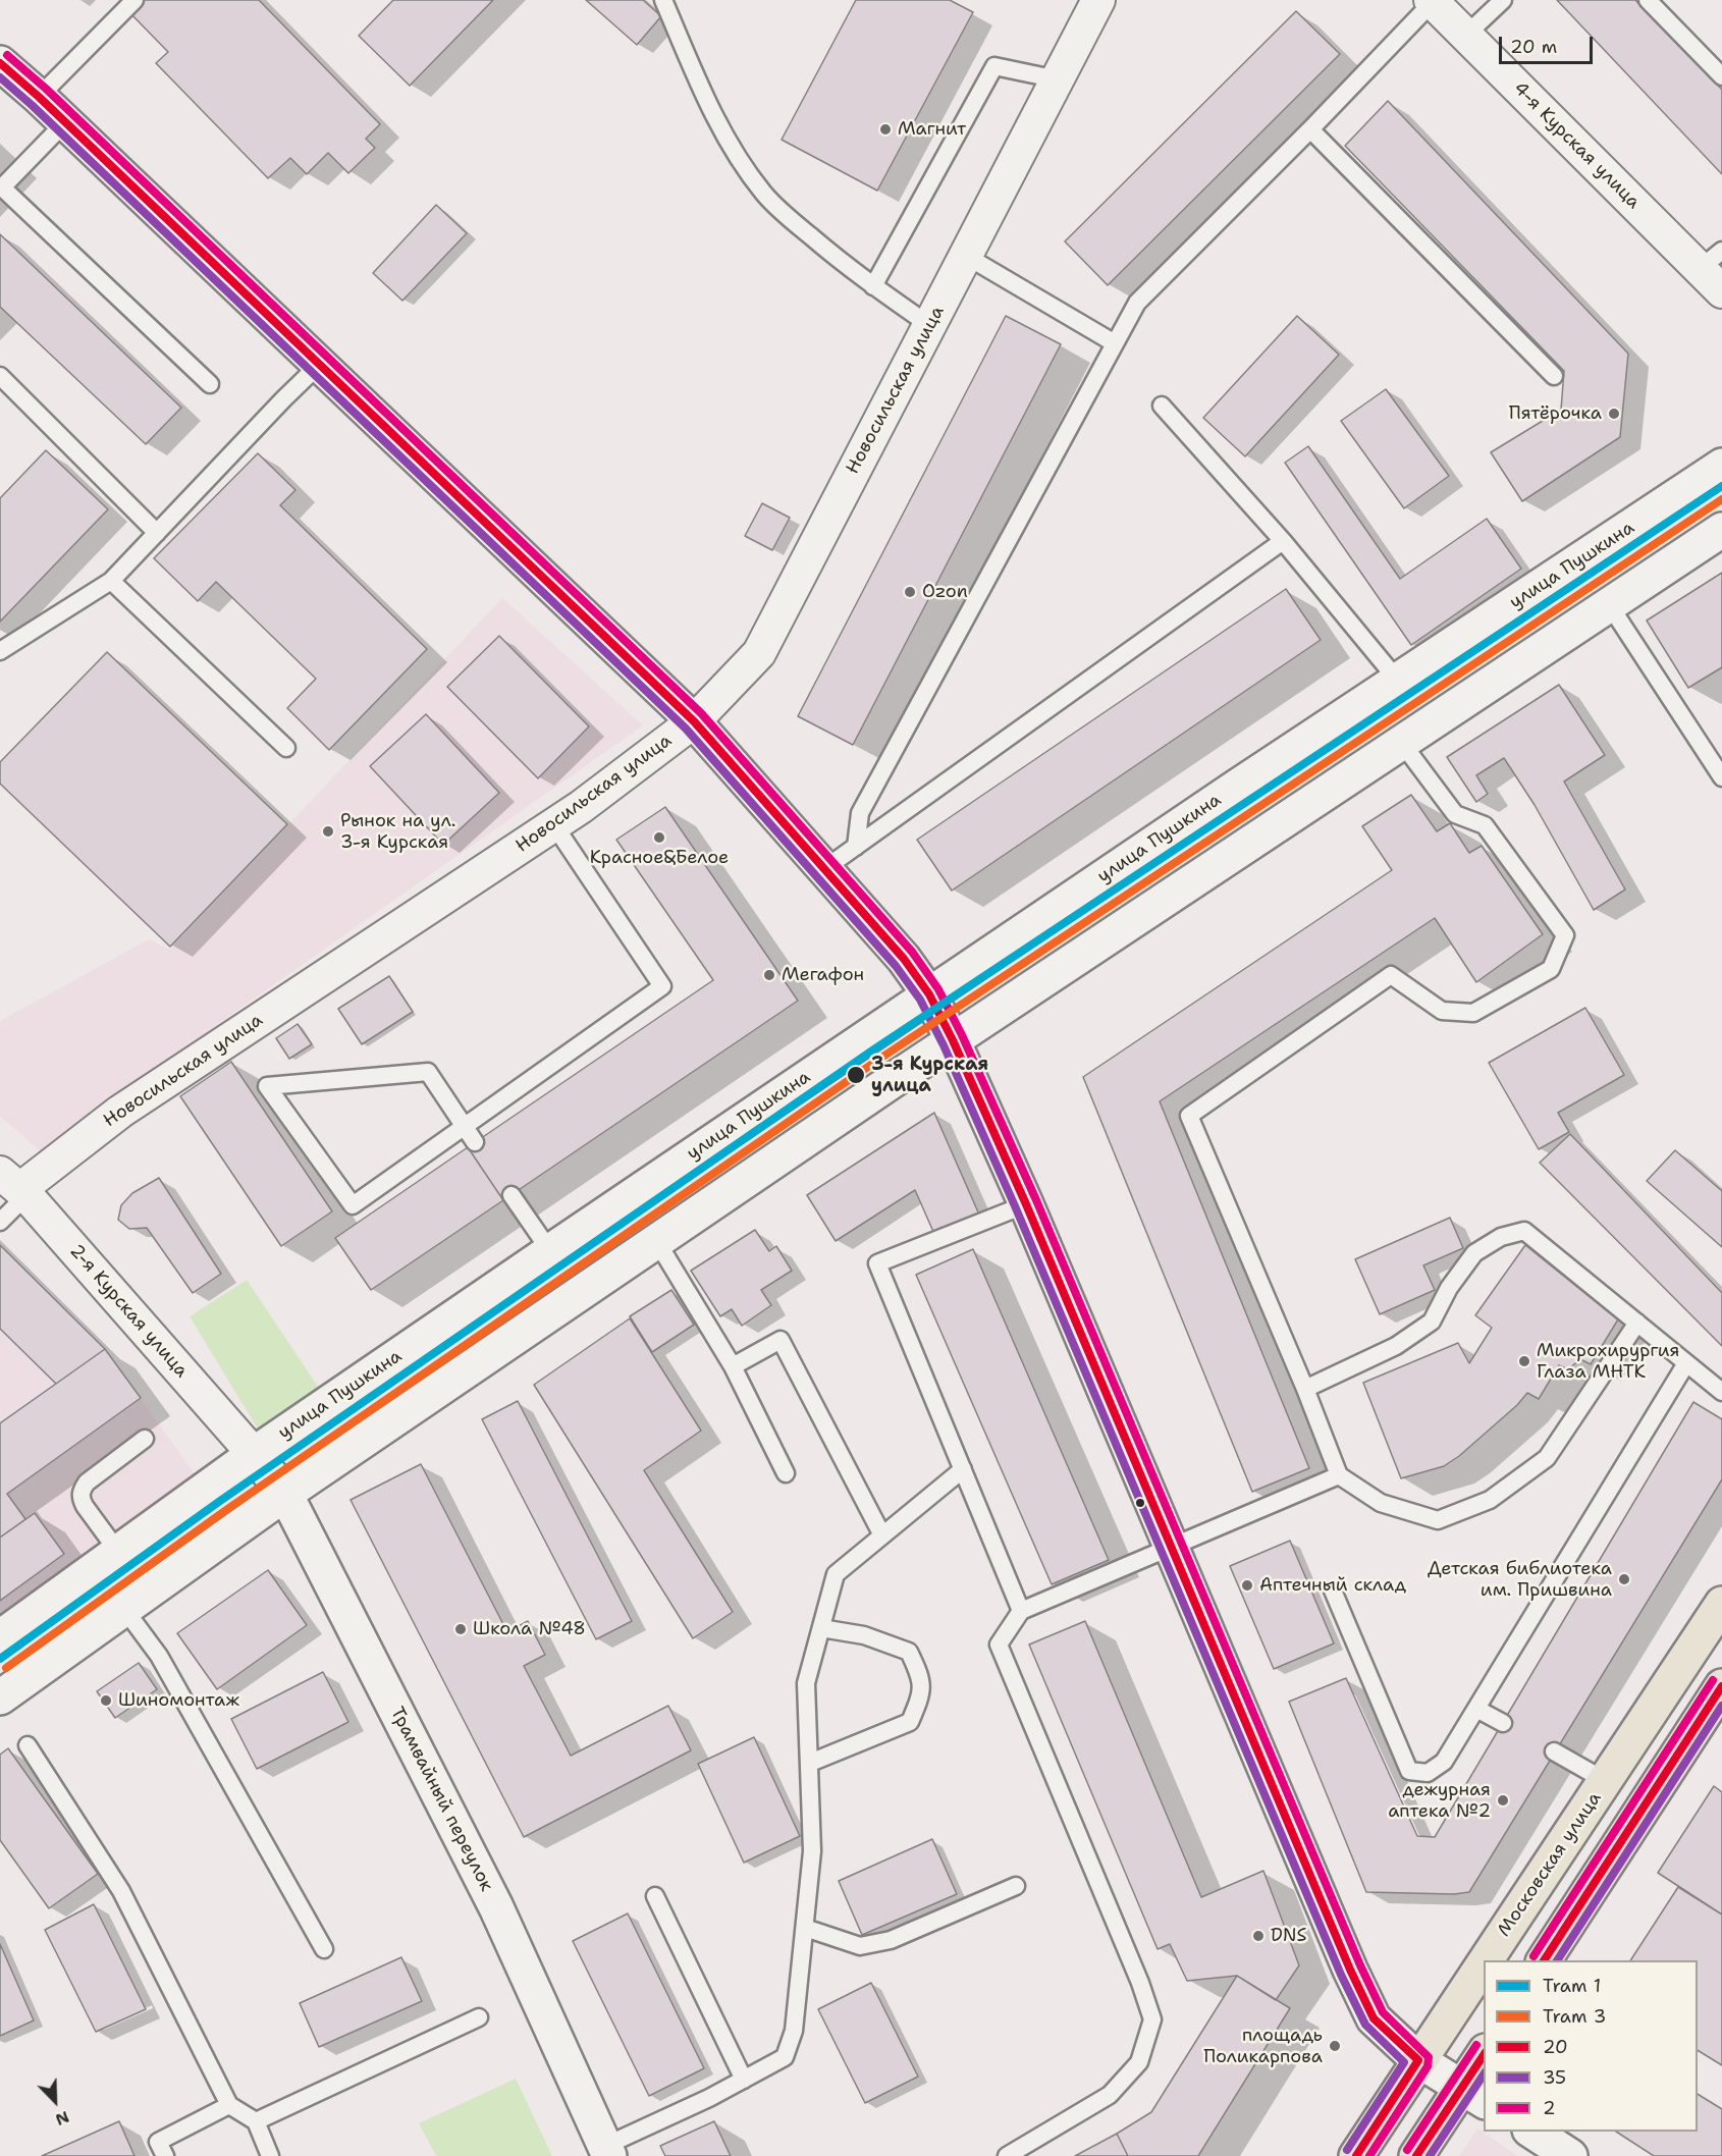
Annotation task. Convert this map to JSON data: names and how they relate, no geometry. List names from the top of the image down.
{
  "streets": {
    "main road": ["улица Пушкина", "Трамвайный переулок", "Московская улица"],
    "street": ["4-я Курская улица", "Новосильская улица", "2-я Курская улица"]
  },
  "crossings": [
    ["Новосильская улица", "2-я Курская улица"],
    ["улица Пушкина", "2-я Курская улица"],
    ["улица Пушкина", "Трамвайный переулок"],
    ["2-я Курская улица", "Трамвайный переулок"]
  ],
  "places": [
    "Магнит",
    "Пятёрочка",
    "Ozon",
    "Рынок на ул. 3-я Курская",
    "Красное&Белое",
    "Мегафон",
    "3-я Курская улица",
    "Микрохирургия Глаза МНТК",
    "Детская библиотека им. Пришвина",
    "Аптечный склад",
    "Школа №48",
    "Шиномонтаж",
    "дежурная аптека №2",
    "DNS",
    "площадь Поликарпова"
  ],
  "lines": [
    "transit line 2",
    "transit line 20",
    "transit line 35",
    "tram line 1",
    "tram line 3"
  ],
  "legend": [
    "Tram 1",
    "Tram 3",
    "20",
    "35",
    "2"
  ],
  "scale_bar": "20 m",
  "north": "bottom right"
}
